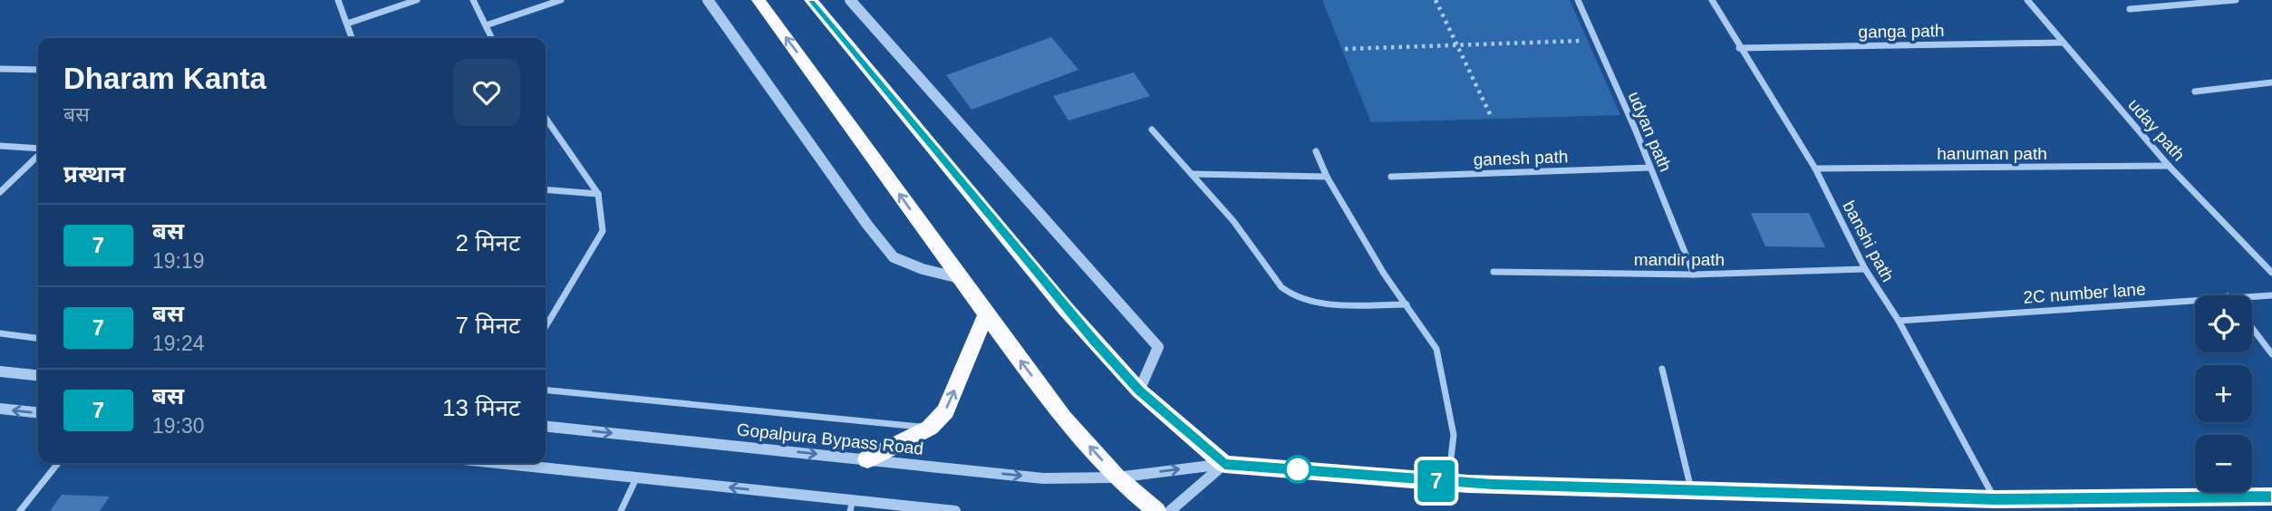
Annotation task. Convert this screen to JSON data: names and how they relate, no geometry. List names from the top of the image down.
{
  "streets": {
    "street": [
      "ganga path",
      "uday path",
      "udyan path",
      "hanuman path",
      "ganesh path",
      "banshi path",
      "mandir path",
      "2C number lane",
      "Gopalpura Bypass Road"
    ]
  },
  "crossings": [
    ["ganga path", "uday path"],
    ["ganga path", "banshi path"],
    ["uday path", "hanuman path"],
    ["udyan path", "ganesh path"],
    ["udyan path", "mandir path"],
    ["hanuman path", "banshi path"],
    ["banshi path", "mandir path"],
    ["banshi path", "2C number lane"]
  ],
  "lines": ["bus line 7"],
  "page": {
    "on_map": "7",
    "heading": [
      ["Dharam Kanta", "बस"],
      "प्रस्थान"
    ],
    "list": [
      {
        "mark": "7",
        "name": "बस",
        "note": "19:19",
        "value": "2 मिनट"
      },
      {
        "mark": "7",
        "name": "बस",
        "note": "19:24",
        "value": "7 मिनट"
      },
      {
        "mark": "7",
        "name": "बस",
        "note": "19:30",
        "value": "13 मिनट"
      }
    ],
    "map_buttons": ["+", "−"]
  }
}
